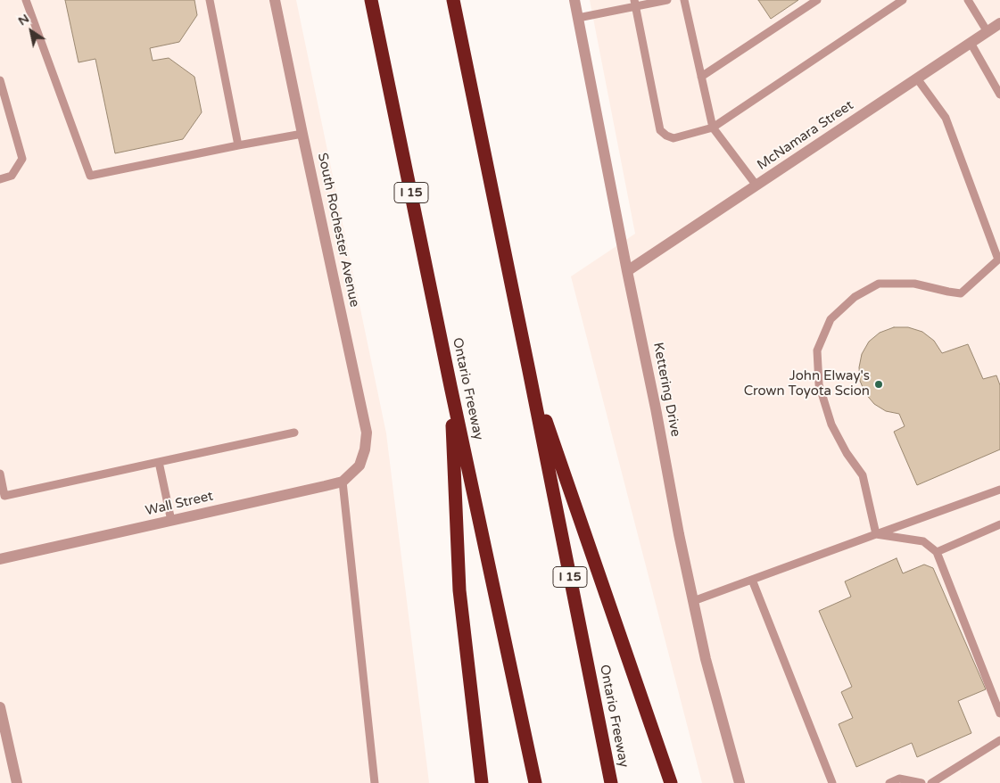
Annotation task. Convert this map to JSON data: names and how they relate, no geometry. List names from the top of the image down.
{
  "streets": {
    "highway": ["I 15", "Ontario Freeway"],
    "street": [
      "McNamara Street",
      "South Rochester Avenue",
      "Kettering Drive",
      "Wall Street"
    ]
  },
  "crossings": [
    ["McNamara Street", "Kettering Drive"],
    ["South Rochester Avenue", "Wall Street"]
  ],
  "places": ["John Elway's Crown Toyota Scion"],
  "north": "top left"
}
